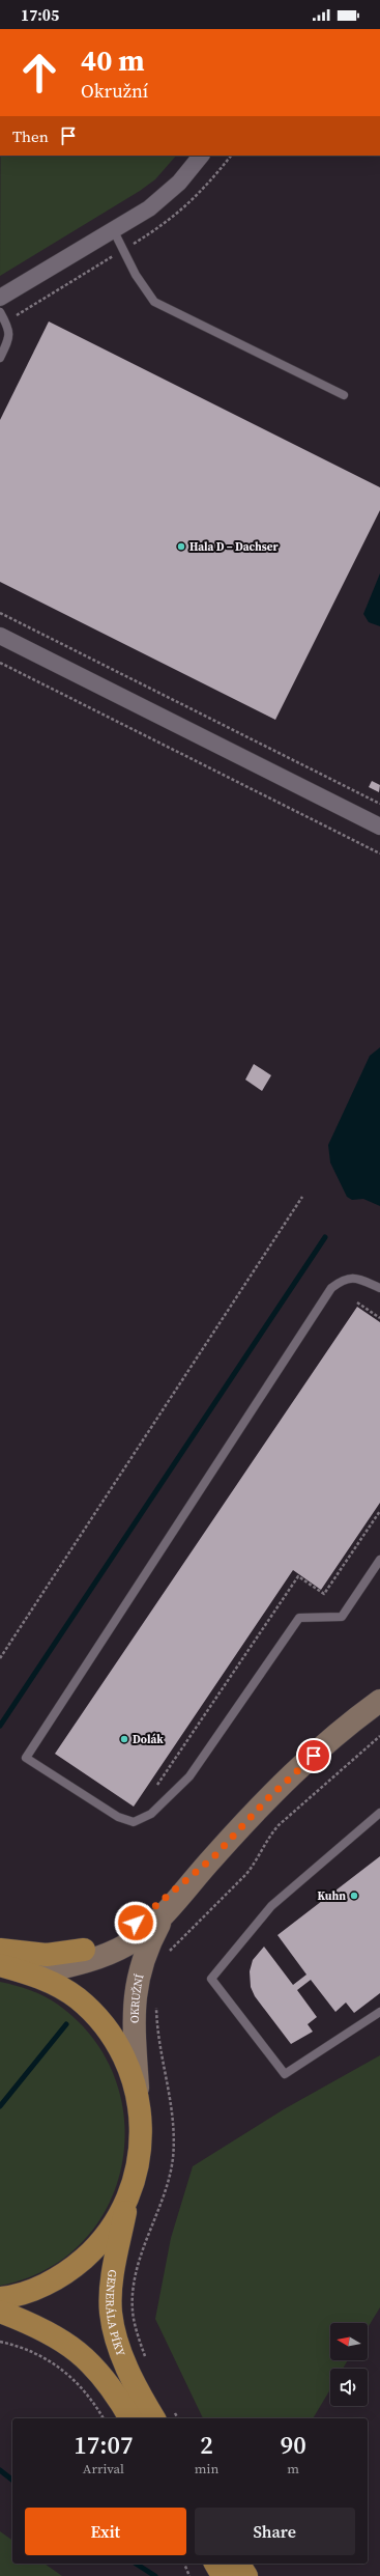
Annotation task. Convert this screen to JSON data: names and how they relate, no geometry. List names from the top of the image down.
{
  "streets": {
    "highway": ["GENERÁLA PÍKY"],
    "main road": ["OKRUŽNÍ"]
  },
  "places": ["Hala D – Dachser", "Dolák", "Kuhn"],
  "north": "left",
  "page": {
    "status": "17:05",
    "turn": ["40 m", "Okružní"],
    "then": "Then",
    "eta": [
      "17:07",
      "Arrival",
      "2",
      "min",
      "90",
      "m"
    ],
    "buttons": ["Exit", "Share"]
  }
}
